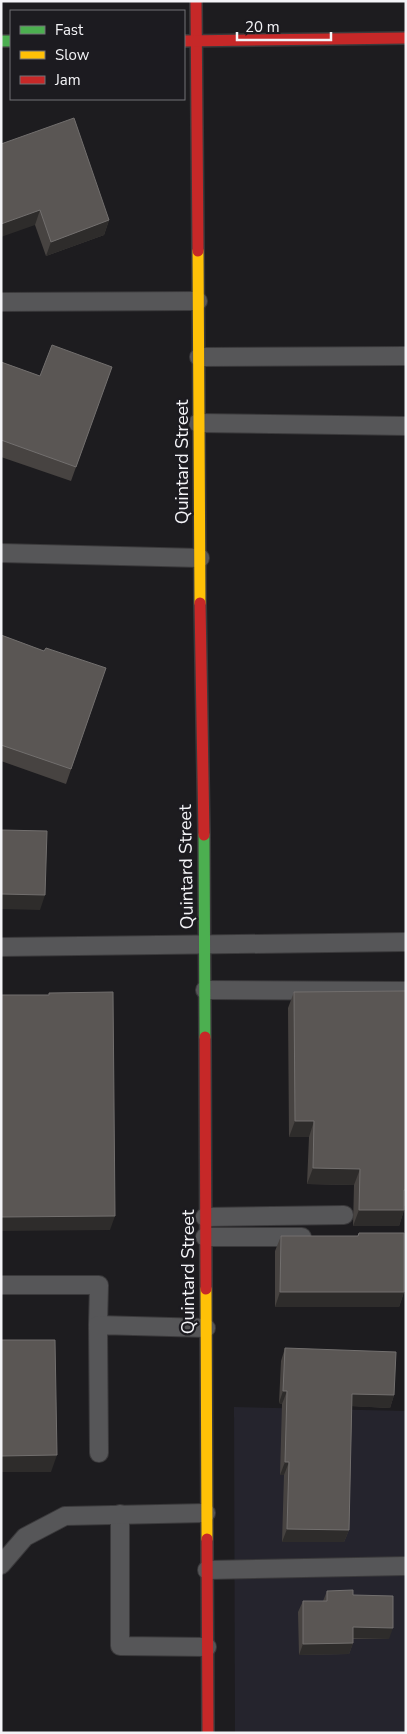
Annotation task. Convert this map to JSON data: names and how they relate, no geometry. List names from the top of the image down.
{
  "streets": {
    "street": ["Quintard Street"]
  },
  "legend": ["Fast", "Slow", "Jam"],
  "scale_bar": "20 m"
}
